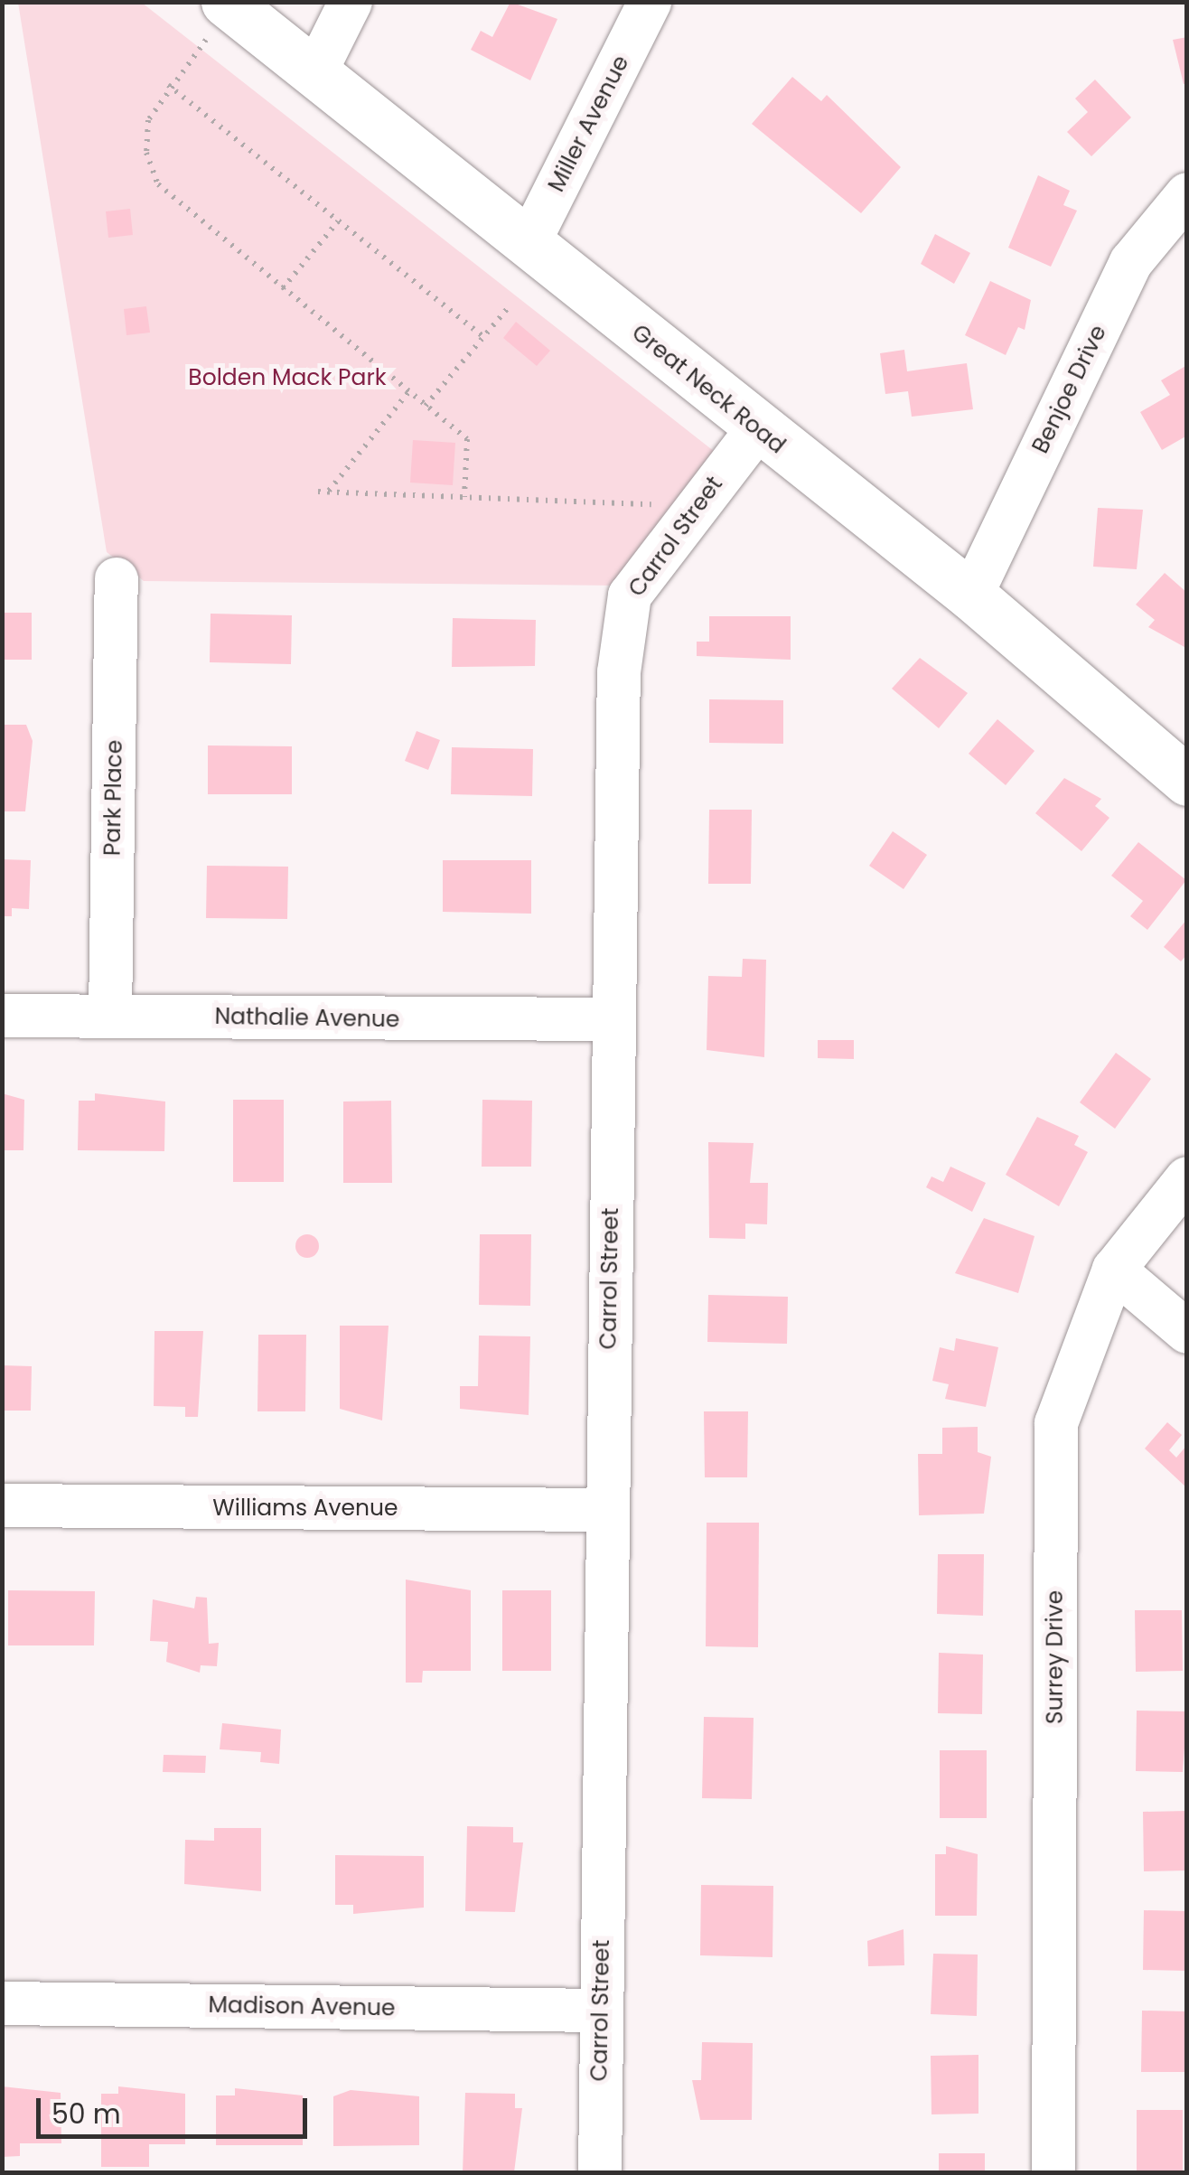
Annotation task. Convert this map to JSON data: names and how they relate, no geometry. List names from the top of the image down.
{
  "streets": {
    "main road": ["Great Neck Road"],
    "street": [
      "Miller Avenue",
      "Benjoe Drive",
      "Carrol Street",
      "Park Place",
      "Nathalie Avenue",
      "Williams Avenue",
      "Surrey Drive",
      "Madison Avenue"
    ]
  },
  "crossings": [
    ["Miller Avenue", "Great Neck Road"],
    ["Great Neck Road", "Benjoe Drive"],
    ["Great Neck Road", "Carrol Street"],
    ["Carrol Street", "Nathalie Avenue"],
    ["Carrol Street", "Williams Avenue"],
    ["Carrol Street", "Madison Avenue"],
    ["Park Place", "Nathalie Avenue"]
  ],
  "parks": ["Bolden Mack Park"],
  "scale_bar": "50 m"
}
